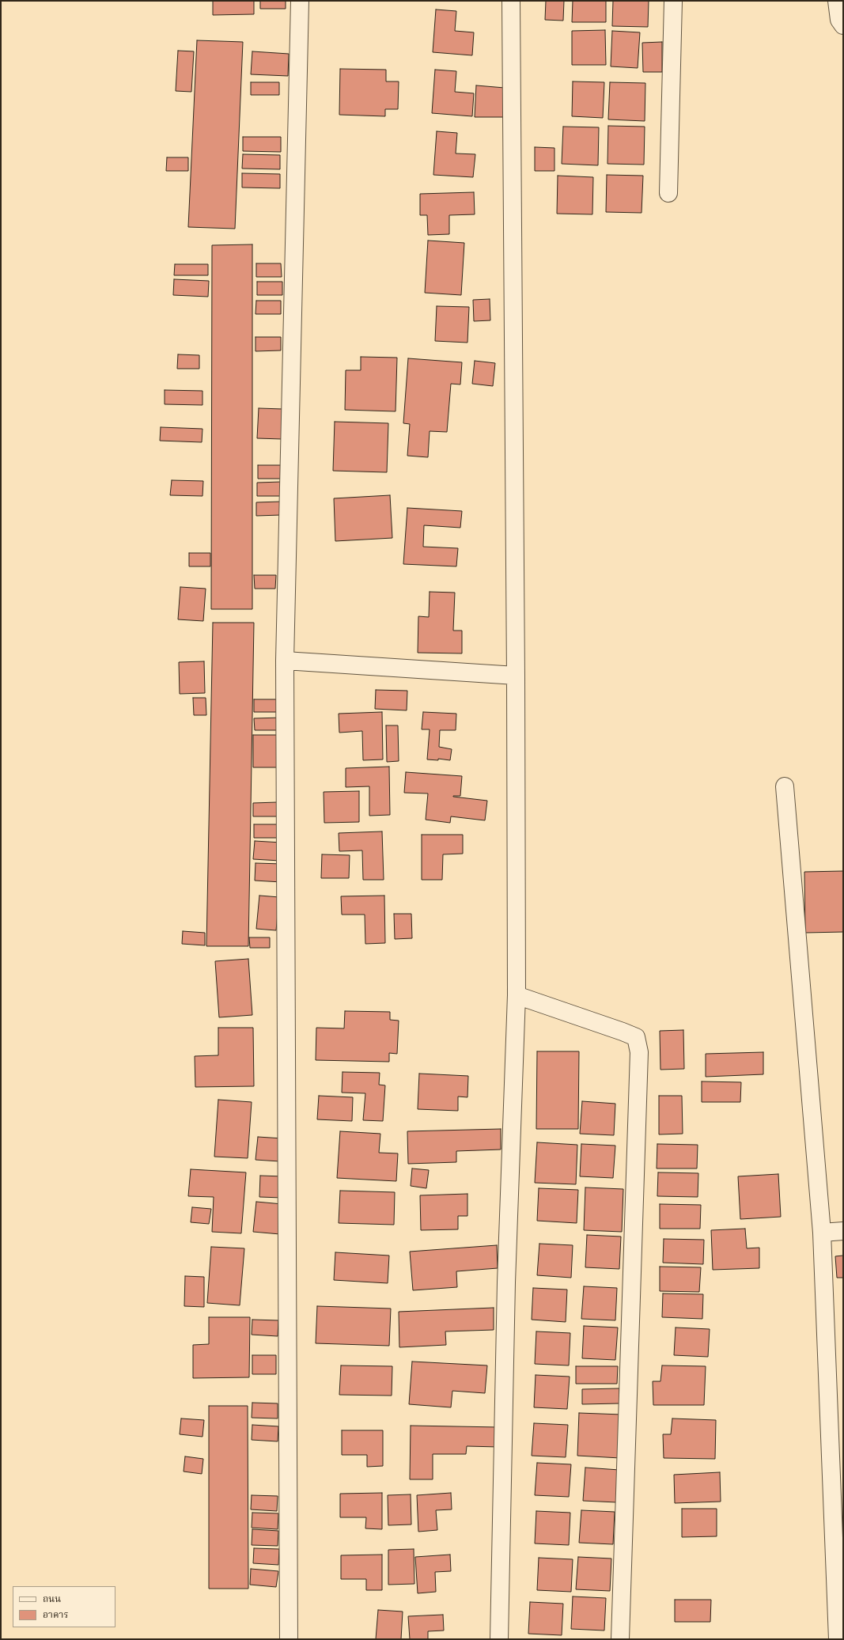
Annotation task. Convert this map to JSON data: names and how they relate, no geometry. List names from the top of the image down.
{
  "legend": ["ถนน", "อาคาร"]
}
